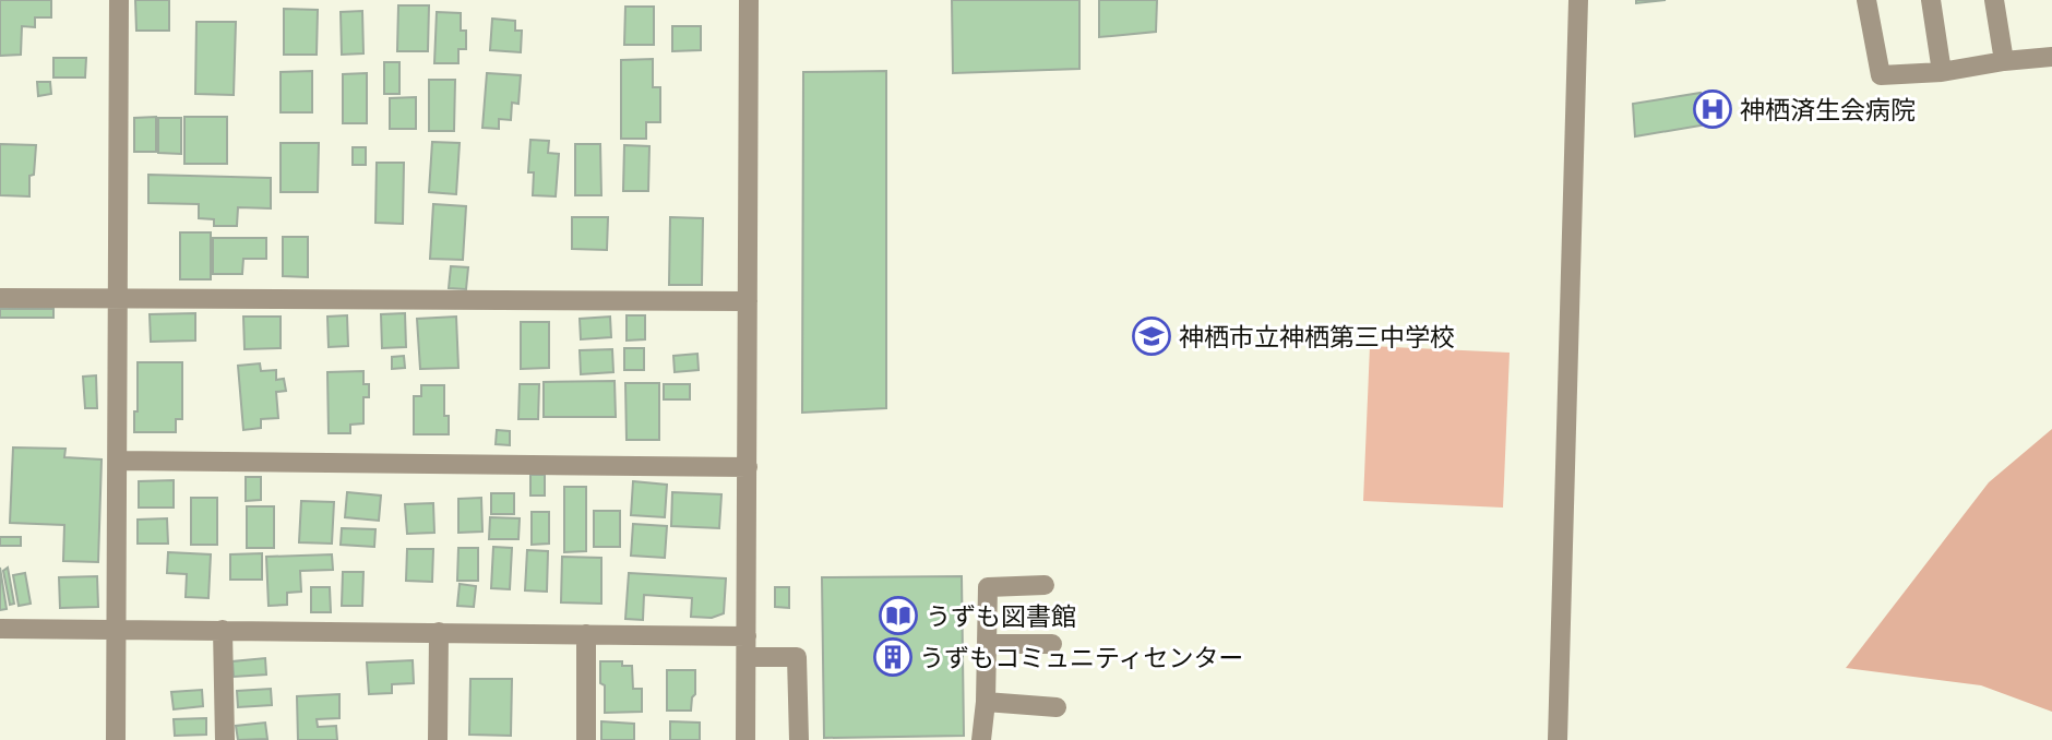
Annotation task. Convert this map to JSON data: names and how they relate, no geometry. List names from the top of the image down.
{
  "places": {
    "hospital": ["神栖済生会病院"],
    "school or university": ["神栖市立神栖第三中学校"],
    "library": ["うずも図書館"],
    "building": ["うずもコミュニティセンター"]
  }
}
